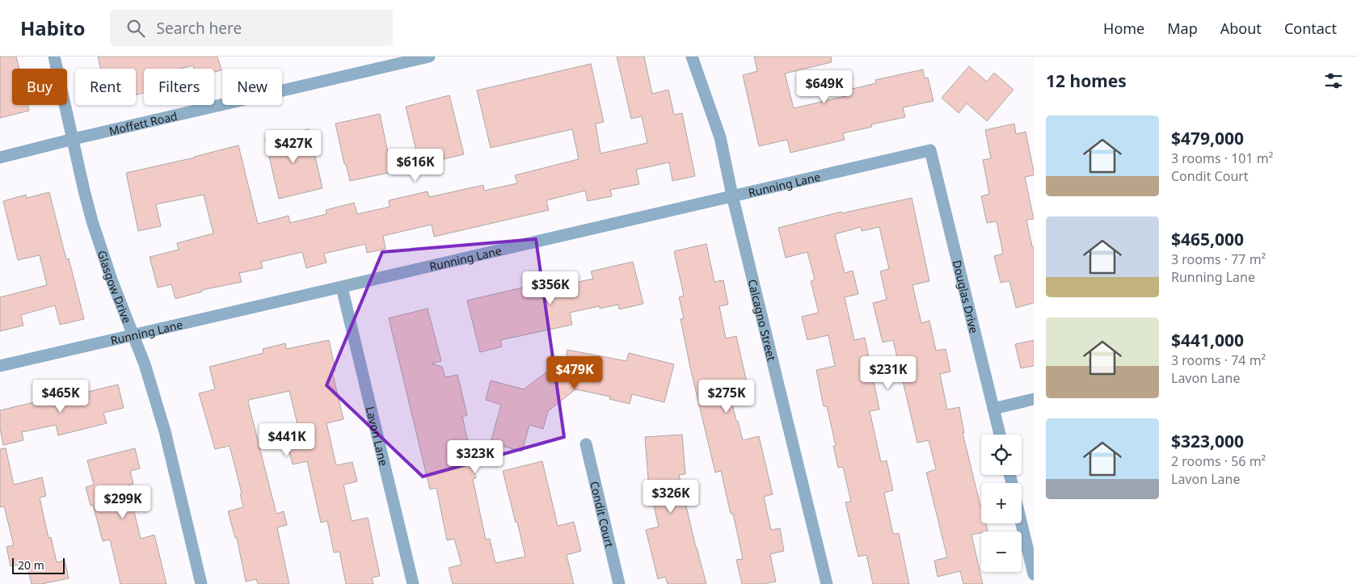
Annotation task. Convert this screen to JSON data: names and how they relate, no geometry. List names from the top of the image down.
{
  "streets": {
    "street": [
      "Moffett Road",
      "Running Lane",
      "Glasgow Drive",
      "Douglas Drive",
      "Calcagno Street",
      "Lavon Lane",
      "Condit Court"
    ]
  },
  "crossings": [
    ["Moffett Road", "Glasgow Drive"],
    ["Running Lane", "Glasgow Drive"],
    ["Running Lane", "Douglas Drive"],
    ["Running Lane", "Calcagno Street"],
    ["Running Lane", "Lavon Lane"]
  ],
  "scale_bar": "20 m",
  "page": {
    "header": "Habito",
    "search": "Search here",
    "nav": [
      "Home",
      "Map",
      "About",
      "Contact"
    ],
    "heading": "12 homes",
    "chip": [
      "Buy",
      "Rent",
      "Filters",
      "New"
    ],
    "price": [
      "$649K",
      "$427K",
      "$616K",
      "$356K",
      "$479K",
      "$231K",
      "$465K",
      "$275K",
      "$441K",
      "$323K",
      "$326K",
      "$299K"
    ],
    "list": [
      {
        "name": "$479,000",
        "note": "3 rooms · 101 m² · Condit Court"
      },
      {
        "name": "$465,000",
        "note": "3 rooms · 77 m² · Running Lane"
      },
      {
        "name": "$441,000",
        "note": "3 rooms · 74 m² · Lavon Lane"
      },
      {
        "name": "$323,000",
        "note": "2 rooms · 56 m² · Lavon Lane"
      }
    ],
    "map_buttons": ["+", "−"],
    "scale": "20 m"
  }
}
